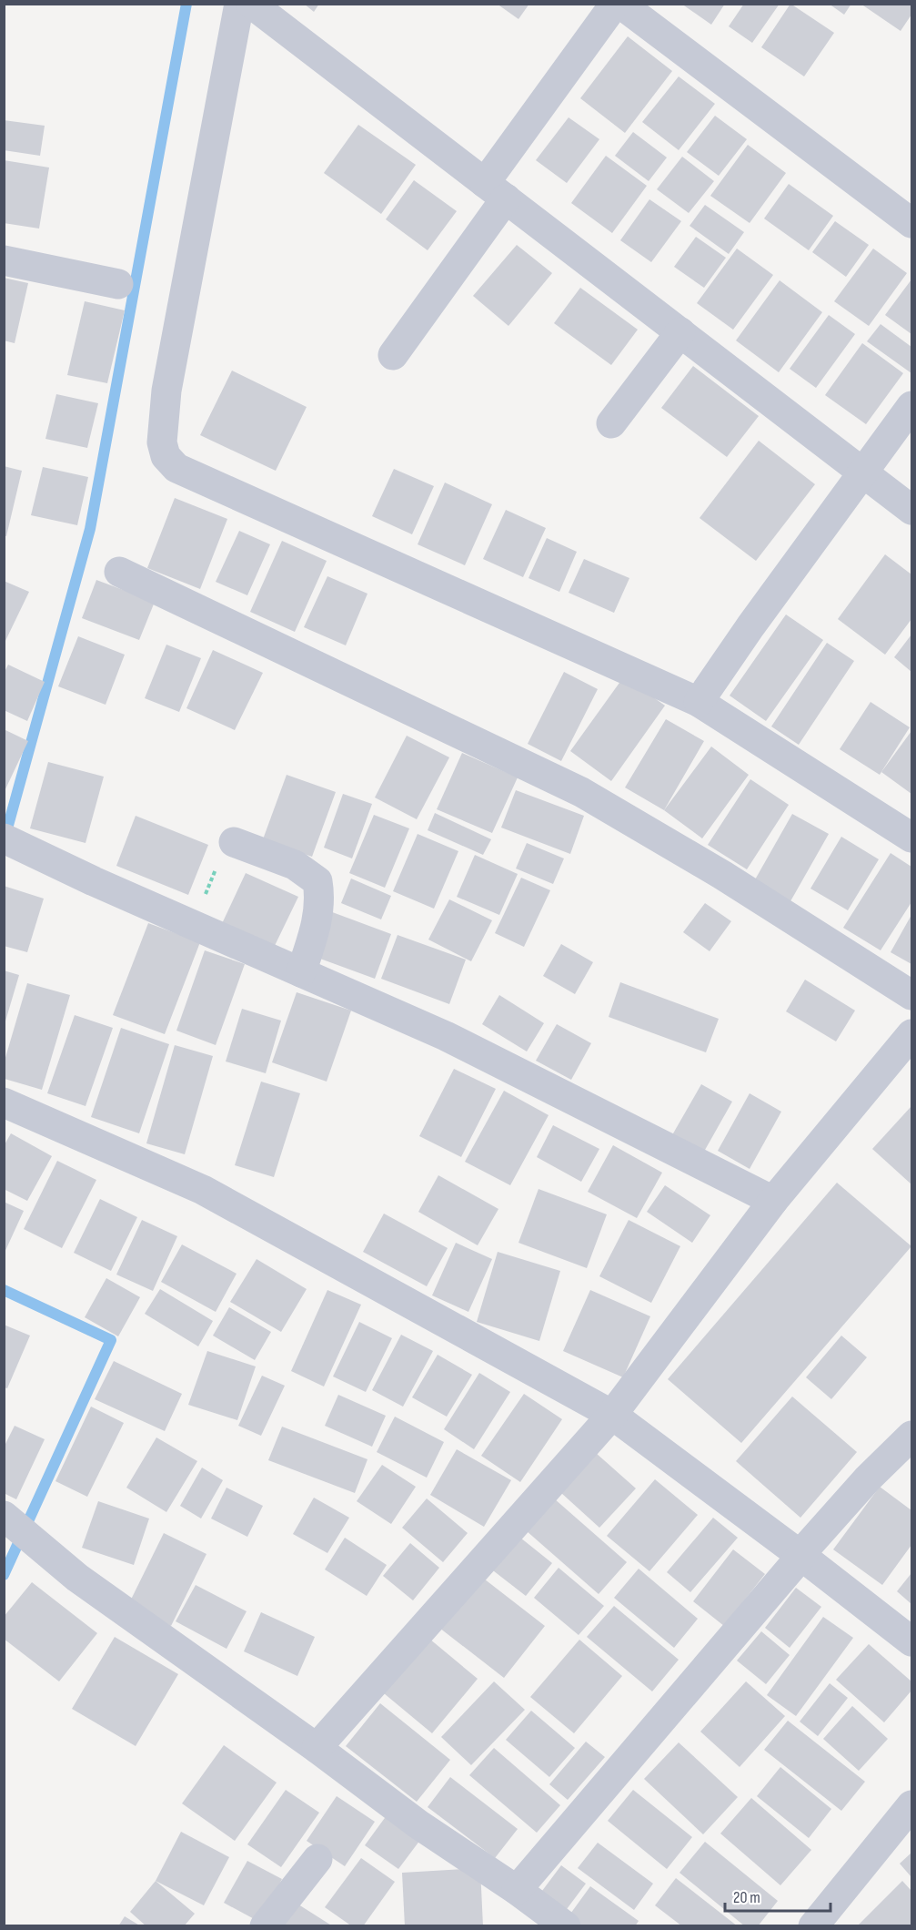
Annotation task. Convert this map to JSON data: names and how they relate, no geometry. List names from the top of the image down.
{
  "scale_bar": "20 m"
}
